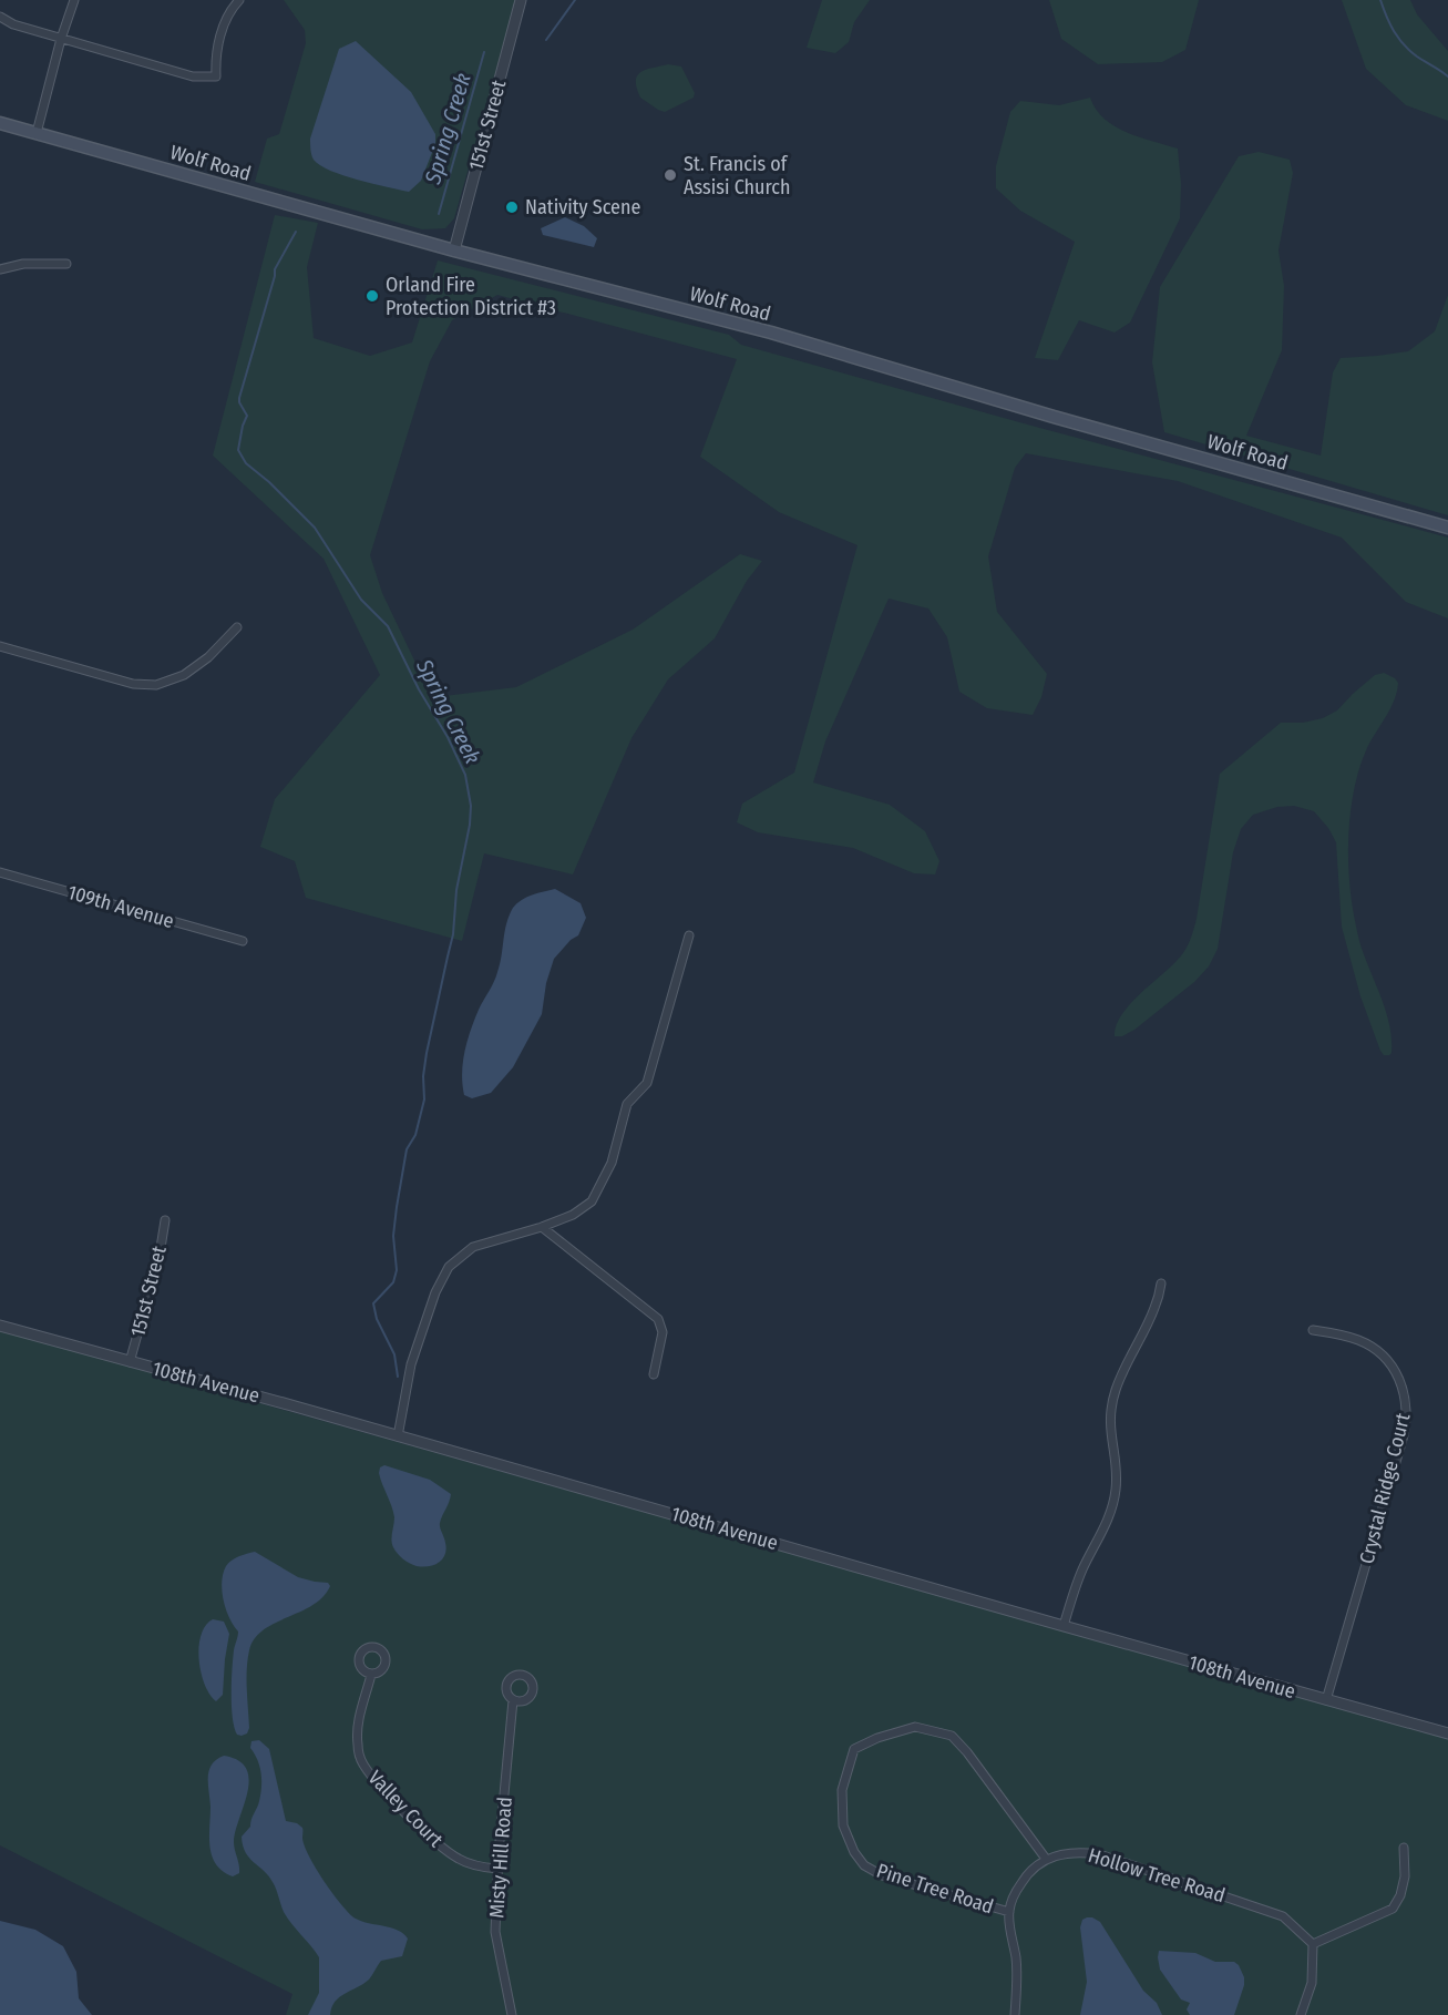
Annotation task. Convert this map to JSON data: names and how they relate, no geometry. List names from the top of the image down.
{
  "streets": {
    "main road": ["Wolf Road"],
    "street": [
      "151st Street",
      "109th Avenue",
      "108th Avenue",
      "Crystal Ridge Court",
      "Valley Court",
      "Misty Hill Road",
      "Hollow Tree Road",
      "Pine Tree Road"
    ]
  },
  "crossings": [
    ["151st Street", "Wolf Road"],
    ["151st Street", "108th Avenue"],
    ["108th Avenue", "Crystal Ridge Court"],
    ["Valley Court", "Misty Hill Road"],
    ["Hollow Tree Road", "Pine Tree Road"]
  ],
  "water": ["Spring Creek"],
  "places": ["St. Francis of Assisi Church", "Nativity Scene", "Orland Fire Protection District #3"]
}
